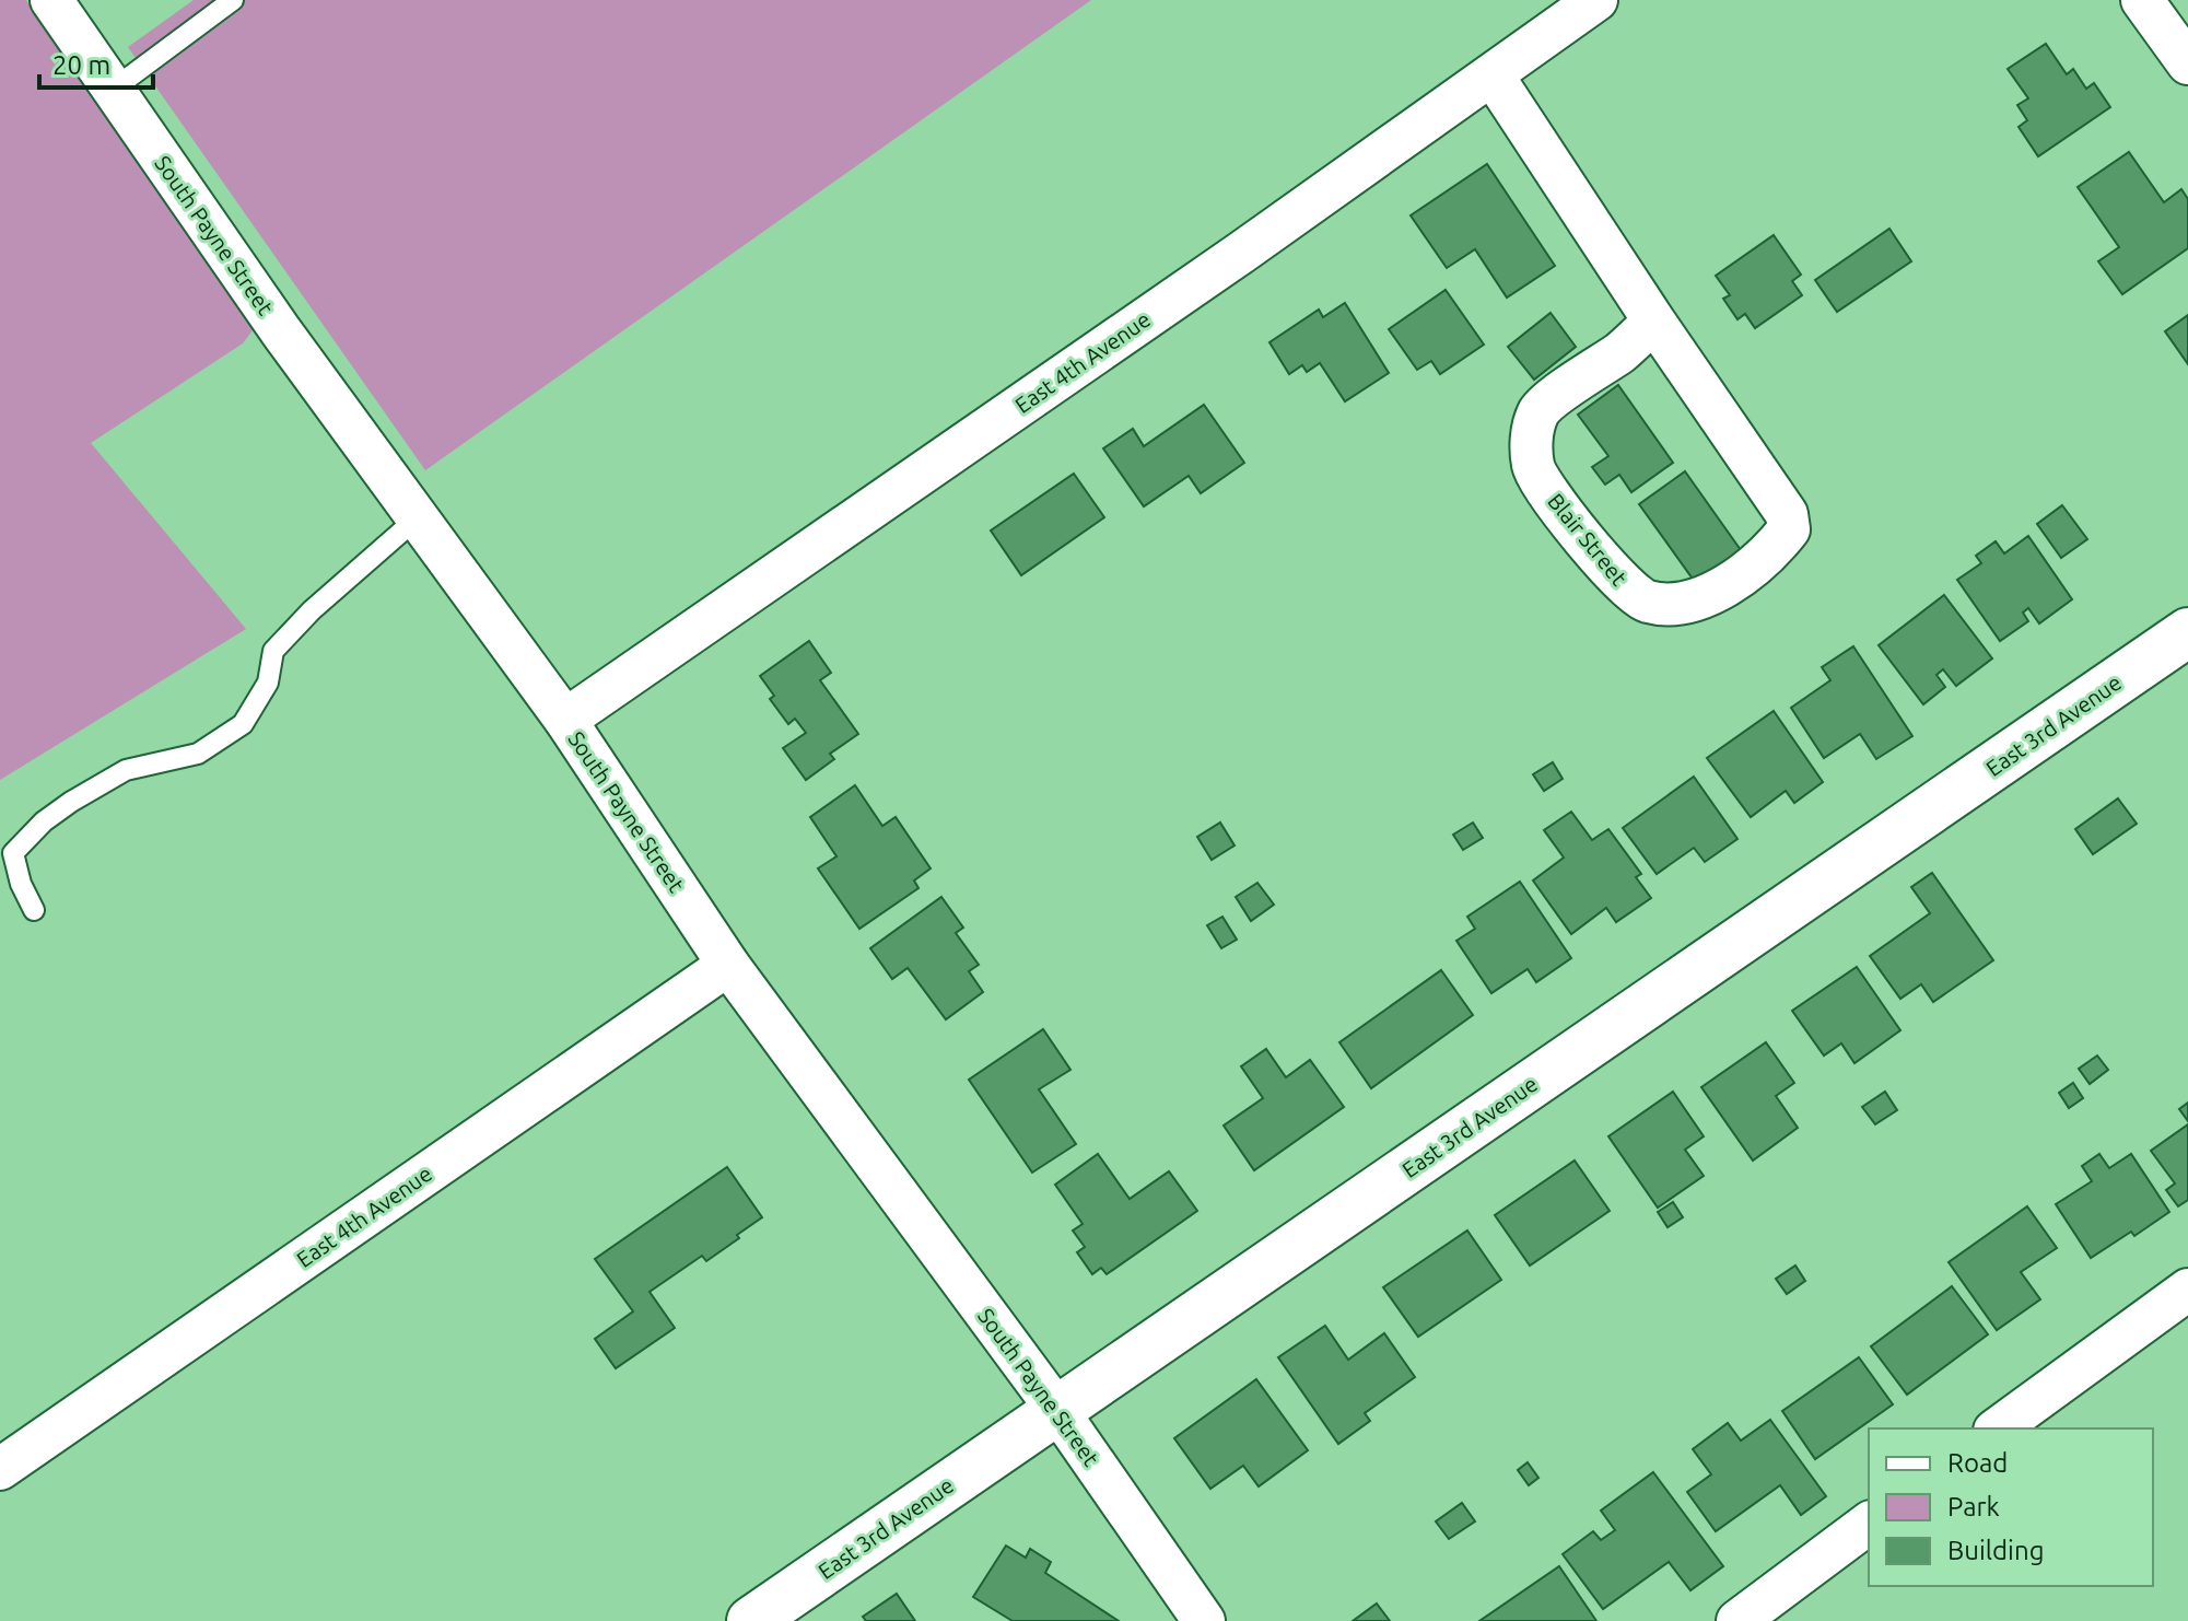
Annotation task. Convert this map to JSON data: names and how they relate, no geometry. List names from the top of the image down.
{
  "streets": {
    "street": [
      "South Payne Street",
      "East 4th Avenue",
      "Blair Street",
      "East 3rd Avenue"
    ]
  },
  "crossings": [
    ["South Payne Street", "East 4th Avenue"],
    ["South Payne Street", "East 3rd Avenue"],
    ["East 4th Avenue", "Blair Street"]
  ],
  "legend": ["Road", "Park", "Building"],
  "scale_bar": "20 m"
}
